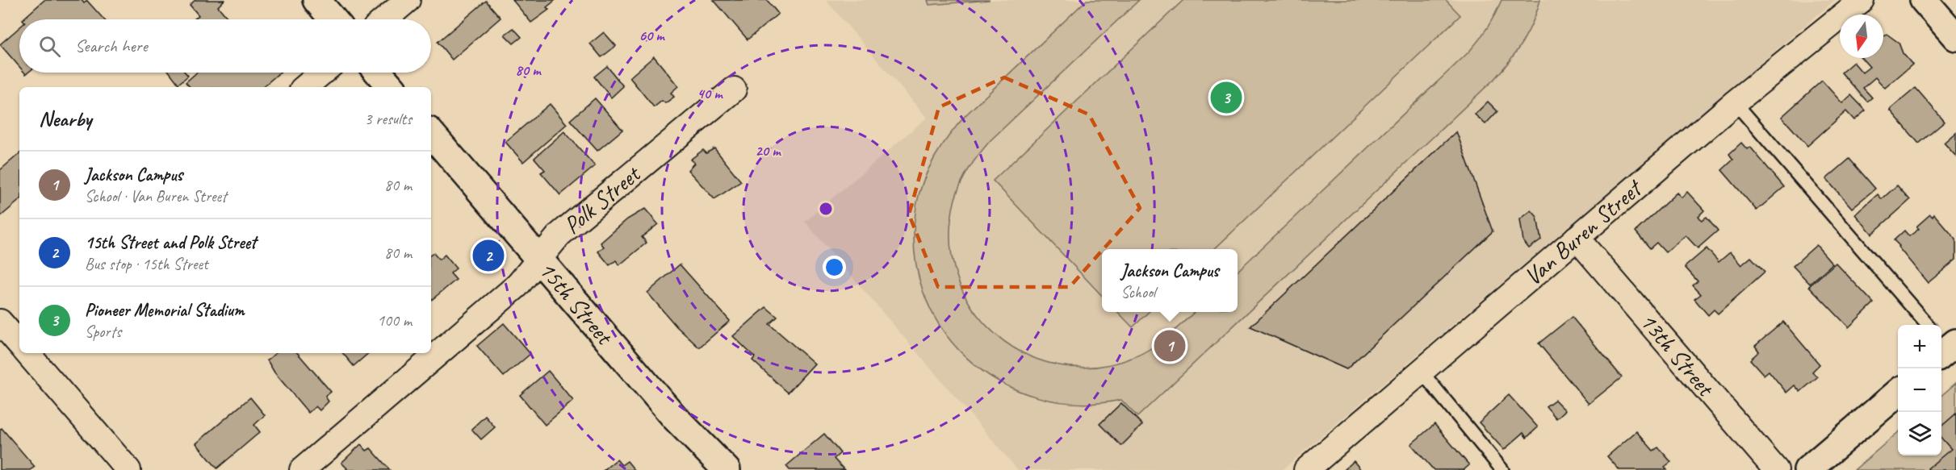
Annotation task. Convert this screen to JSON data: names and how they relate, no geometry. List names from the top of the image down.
{
  "streets": {
    "street": [
      "Polk Street",
      "Van Buren Street",
      "15th Street",
      "13th Street"
    ]
  },
  "crossings": [
    ["Polk Street", "15th Street"],
    ["Van Buren Street", "13th Street"]
  ],
  "north": "bottom",
  "page": {
    "search": "Search here",
    "pins": ["3", "2", "1"],
    "heading": ["Nearby", "3 results"],
    "list": [
      {
        "mark": "1",
        "name": "Jackson Campus",
        "note": "School · Van Buren Street",
        "value": "80 m"
      },
      {
        "mark": "2",
        "name": "15th Street and Polk Street",
        "note": "Bus stop · 15th Street",
        "value": "80 m"
      },
      {
        "mark": "3",
        "name": "Pioneer Memorial Stadium",
        "note": "Sports",
        "value": "100 m"
      }
    ],
    "popup": ["Jackson Campus", "School"],
    "map_buttons": ["+", "−"]
  },
  "rings": [
    "60 m",
    "80 m",
    "40 m",
    "20 m"
  ]
}
